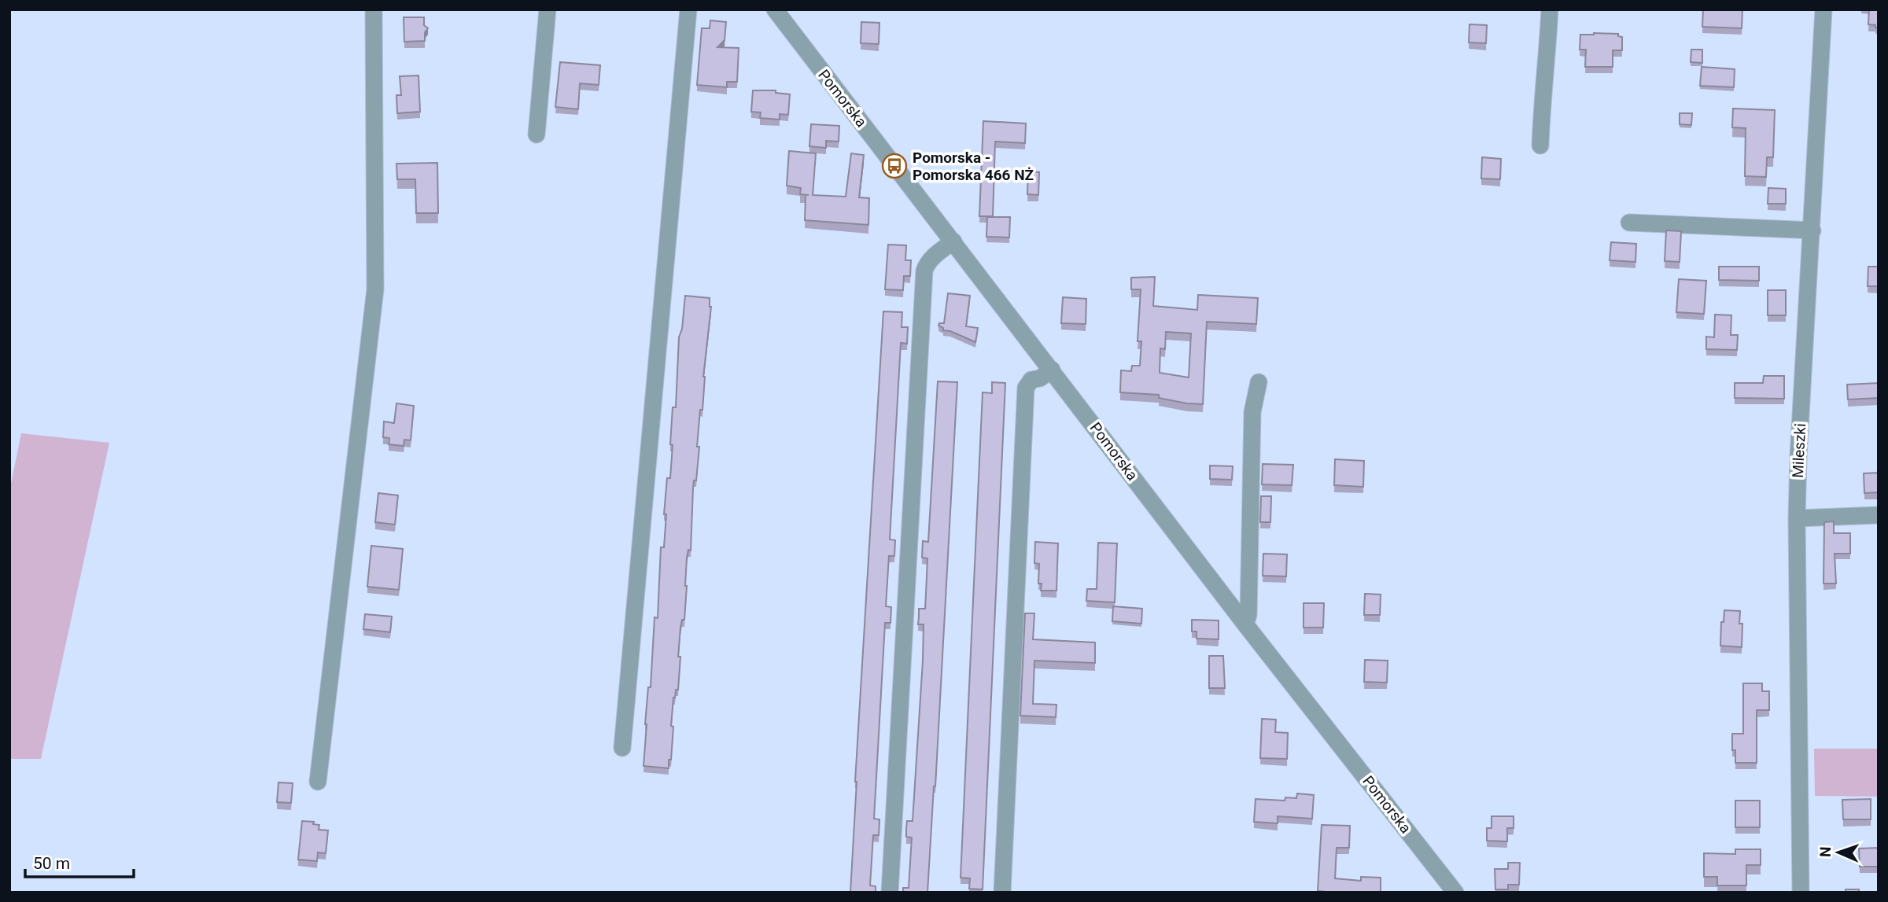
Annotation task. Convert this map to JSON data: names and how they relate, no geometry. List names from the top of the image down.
{
  "streets": {
    "street": ["Pomorska", "Mileszki"]
  },
  "places": {
    "bus stop": ["Pomorska - Pomorska 466 NŻ"]
  },
  "scale_bar": "50 m",
  "north": "left"
}
